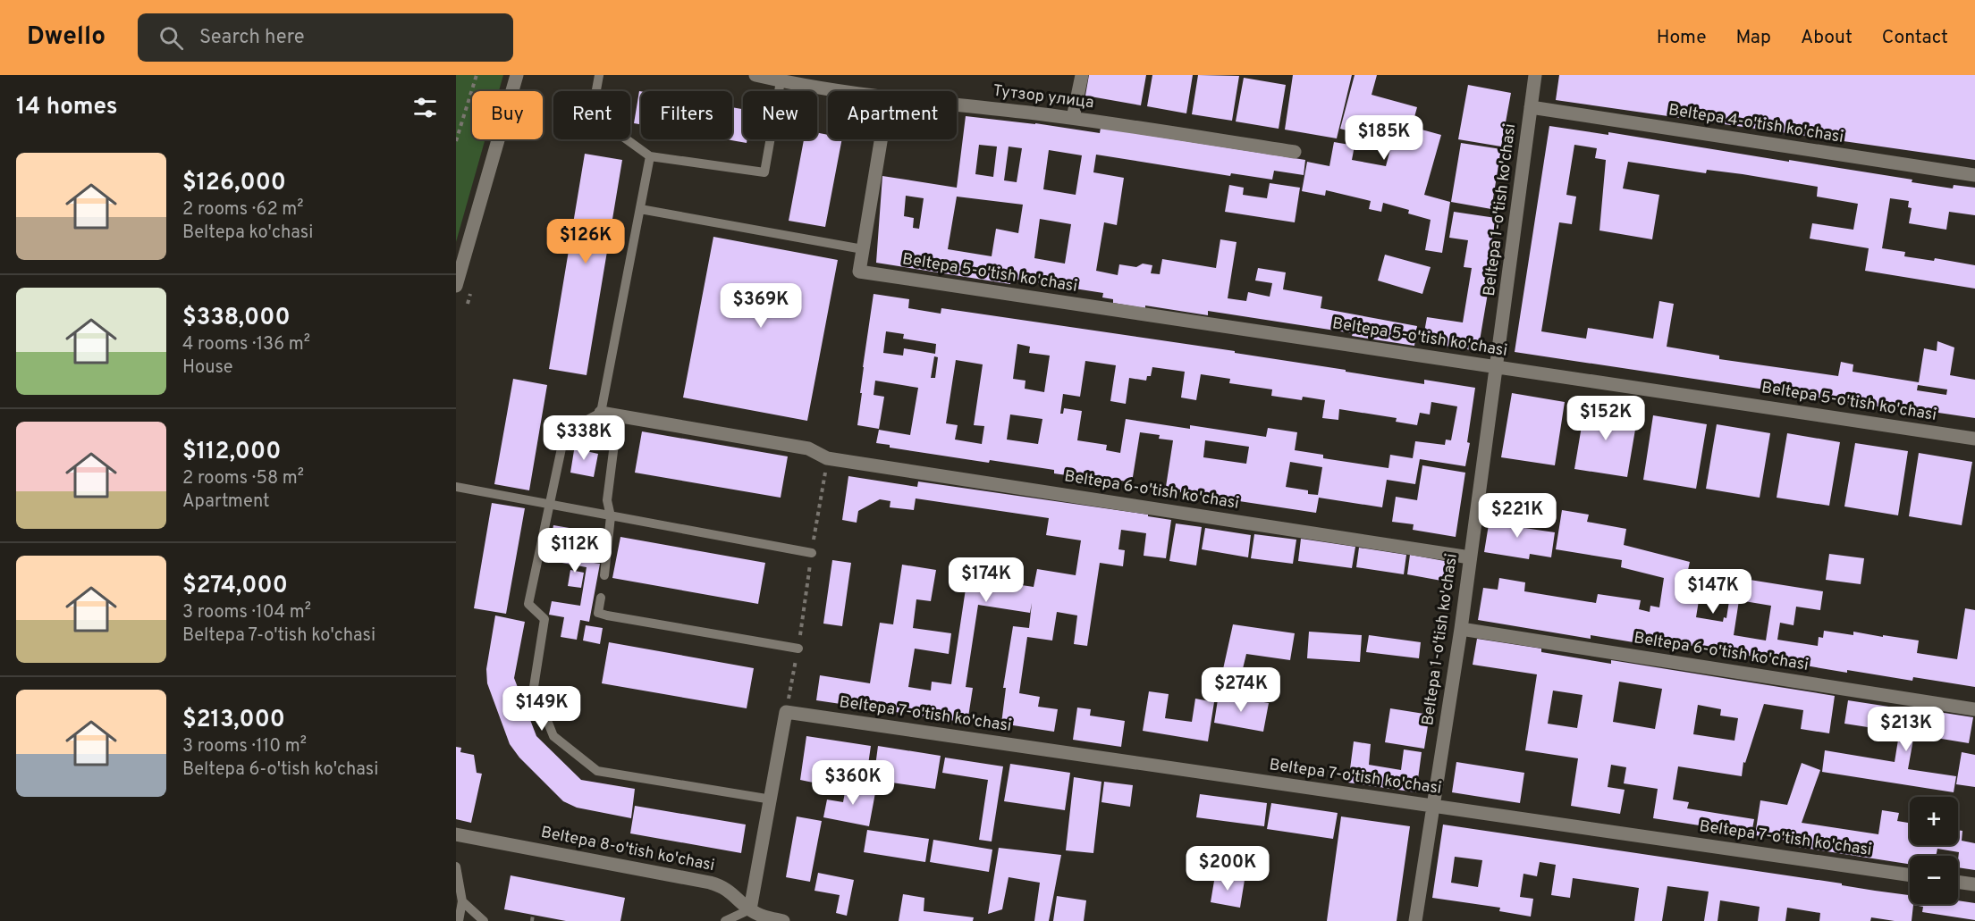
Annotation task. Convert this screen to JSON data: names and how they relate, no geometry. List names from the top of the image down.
{
  "streets": {
    "street": [
      "Тутзор улица",
      "Beltepa 4-o'tish ko'chasi",
      "Beltepa 1-o'tish ko'chasi",
      "Beltepa 5-o'tish ko'chasi",
      "Beltepa 6-o'tish ko'chasi",
      "Beltepa 7-o'tish ko'chasi",
      "Beltepa 8-o'tish ko'chasi"
    ]
  },
  "crossings": [
    ["Beltepa 4-o'tish ko'chasi", "Beltepa 1-o'tish ko'chasi"],
    ["Beltepa 1-o'tish ko'chasi", "Beltepa 5-o'tish ko'chasi"],
    ["Beltepa 1-o'tish ko'chasi", "Beltepa 6-o'tish ko'chasi"],
    ["Beltepa 1-o'tish ko'chasi", "Beltepa 7-o'tish ko'chasi"]
  ],
  "page": {
    "header": "Dwello",
    "search": "Search here",
    "nav": [
      "Home",
      "Map",
      "About",
      "Contact"
    ],
    "heading": "14 homes",
    "chip": [
      "Buy",
      "Rent",
      "Filters",
      "New",
      "Apartment"
    ],
    "price": [
      "$185K",
      "$126K",
      "$369K",
      "$152K",
      "$338K",
      "$221K",
      "$112K",
      "$174K",
      "$147K",
      "$274K",
      "$149K",
      "$213K",
      "$360K",
      "$200K"
    ],
    "list": [
      {
        "name": "$126,000",
        "note": "2 rooms · 62 m² · Beltepa ko'chasi"
      },
      {
        "name": "$338,000",
        "note": "4 rooms · 136 m² · House"
      },
      {
        "name": "$112,000",
        "note": "2 rooms · 58 m² · Apartment"
      },
      {
        "name": "$274,000",
        "note": "3 rooms · 104 m² · Beltepa 7-o'tish ko'chasi"
      },
      {
        "name": "$213,000",
        "note": "3 rooms · 110 m² · Beltepa 6-o'tish ko'chasi"
      }
    ],
    "map_buttons": ["+", "−"]
  }
}
